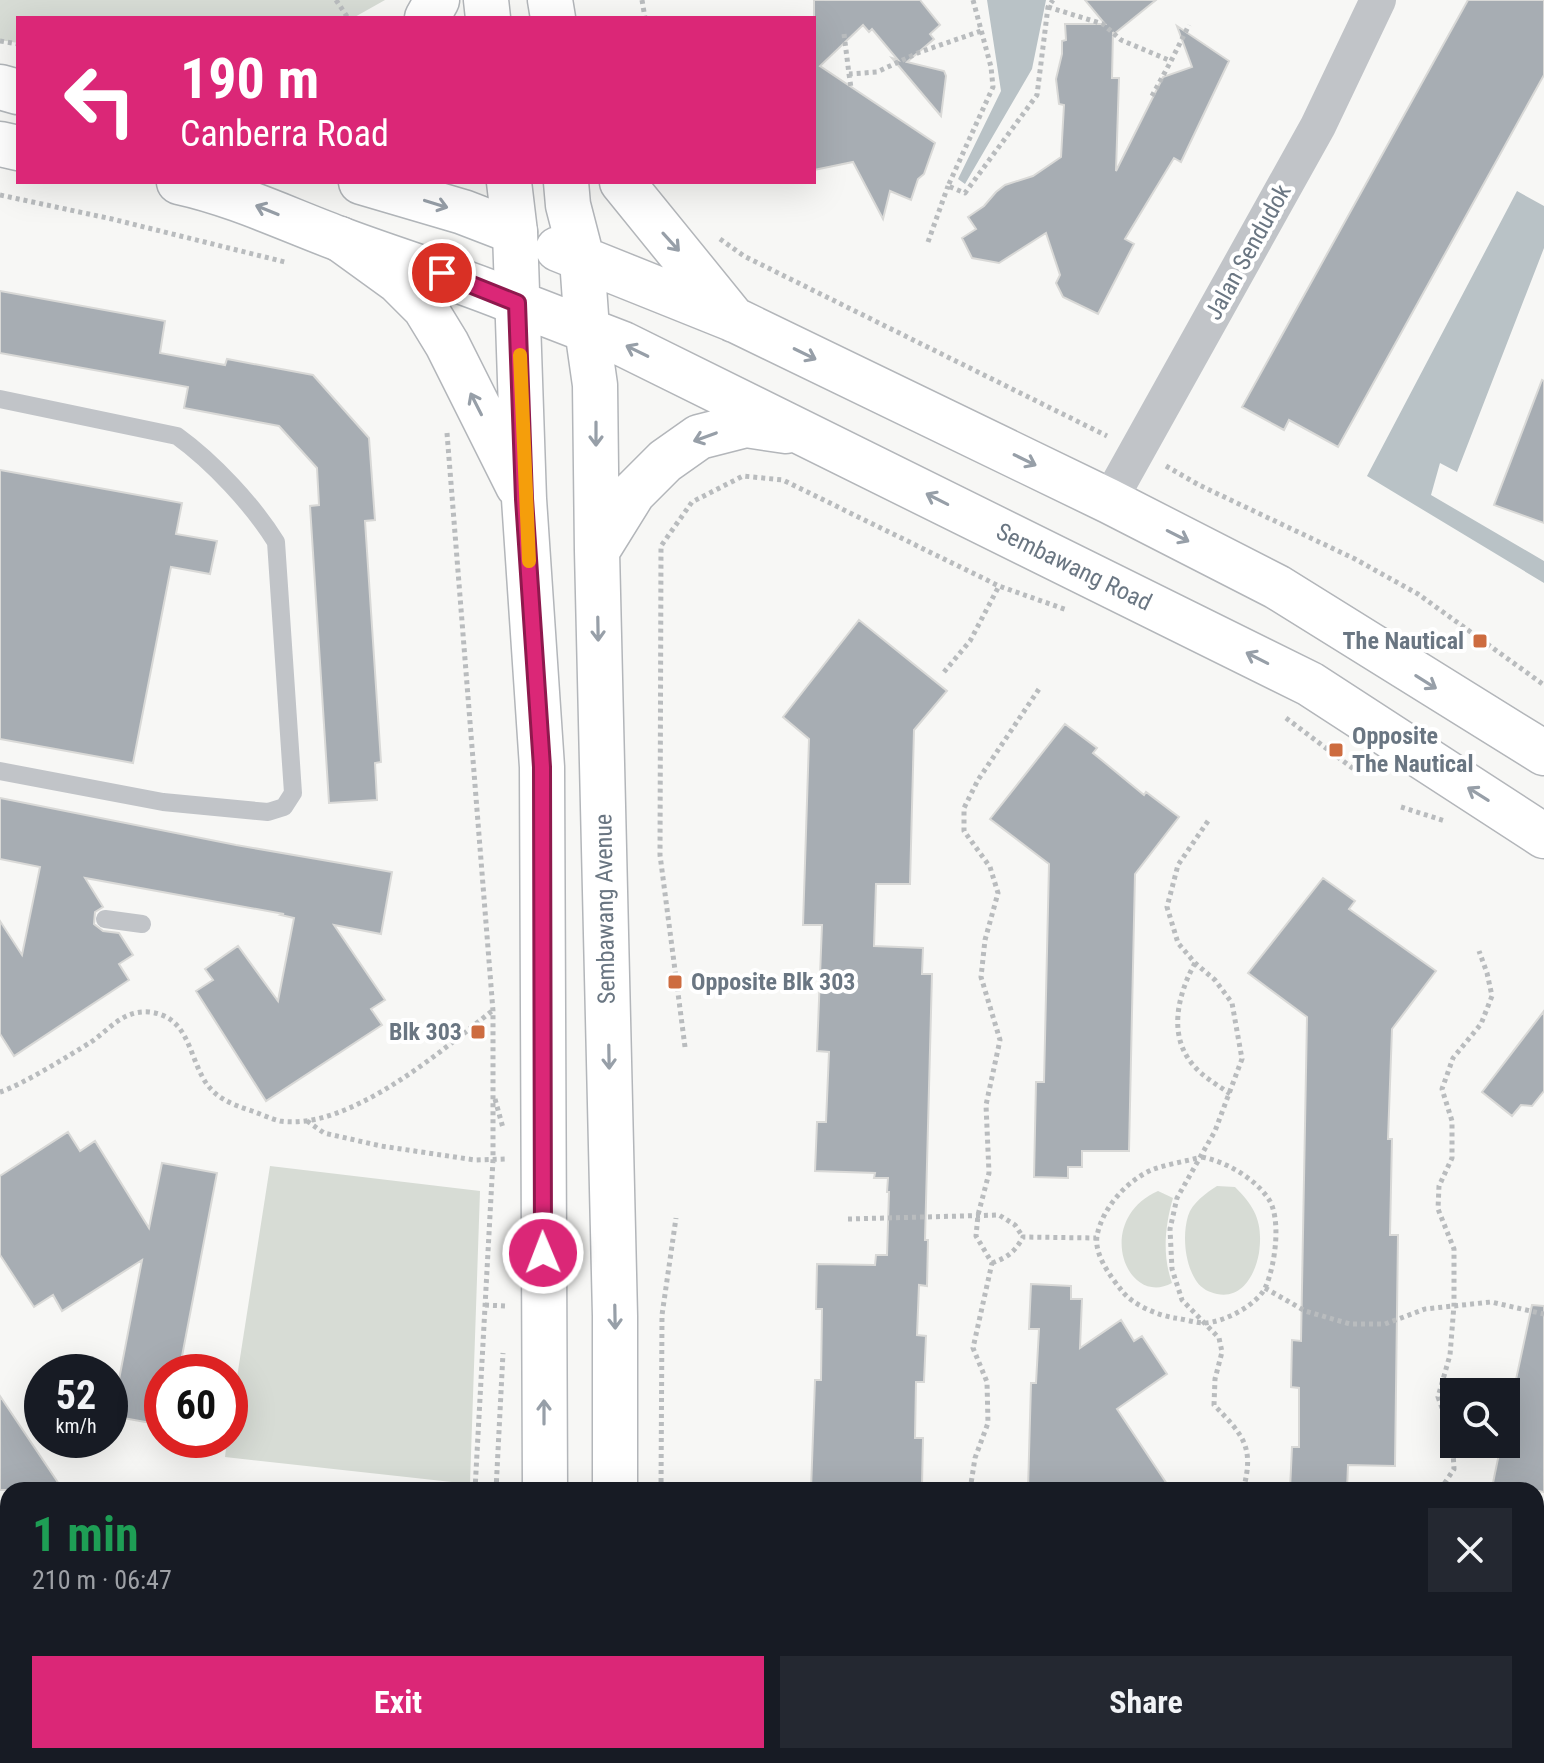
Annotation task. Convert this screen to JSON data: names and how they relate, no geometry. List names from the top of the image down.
{
  "streets": {
    "main road": ["Sembawang Road", "Sembawang Avenue"],
    "street": ["Jalan Sendudok"]
  },
  "crossings": [
    ["Sembawang Road", "Sembawang Avenue"]
  ],
  "places": {
    "transit": [
      "The Nautical",
      "Opposite The Nautical",
      "Opposite Blk 303",
      "Blk 303"
    ]
  },
  "page": {
    "turn": ["190 m", "Canberra Road"],
    "speed": "52 km/h",
    "limit": "60",
    "heading": ["1 min", "210 m · 06:47"],
    "buttons": ["Exit", "Share"]
  }
}
